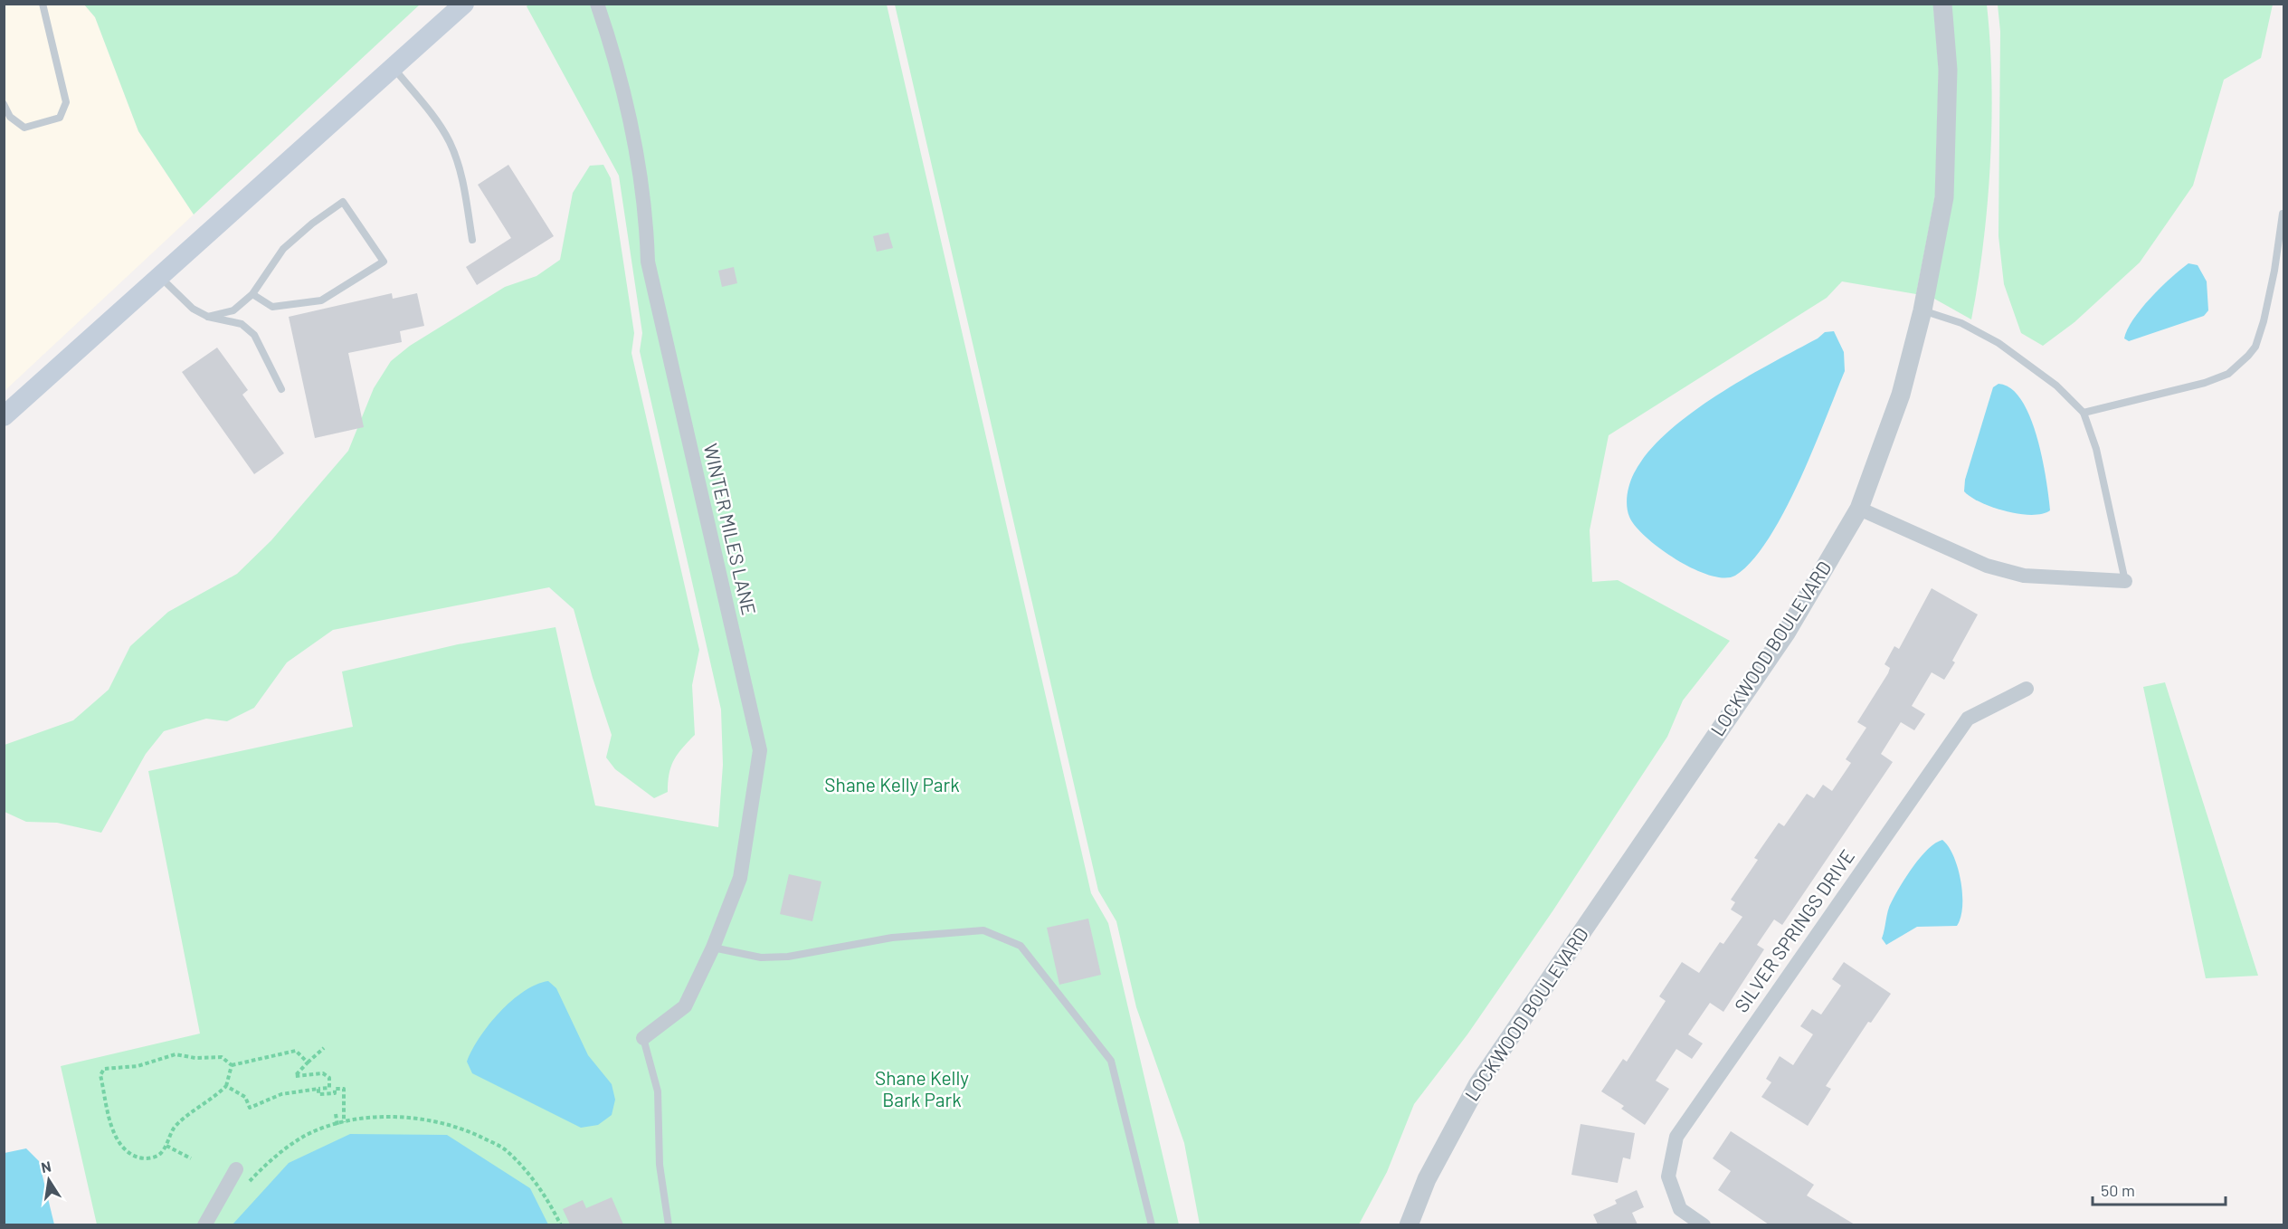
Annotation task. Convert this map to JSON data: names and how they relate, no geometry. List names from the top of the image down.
{
  "streets": {
    "street": ["WINTER MILES LANE", "LOCKWOOD BOULEVARD", "SILVER SPRINGS DRIVE"]
  },
  "parks": ["Shane Kelly Park", "Shane Kelly Bark Park"],
  "scale_bar": "50 m",
  "north": "top"
}
